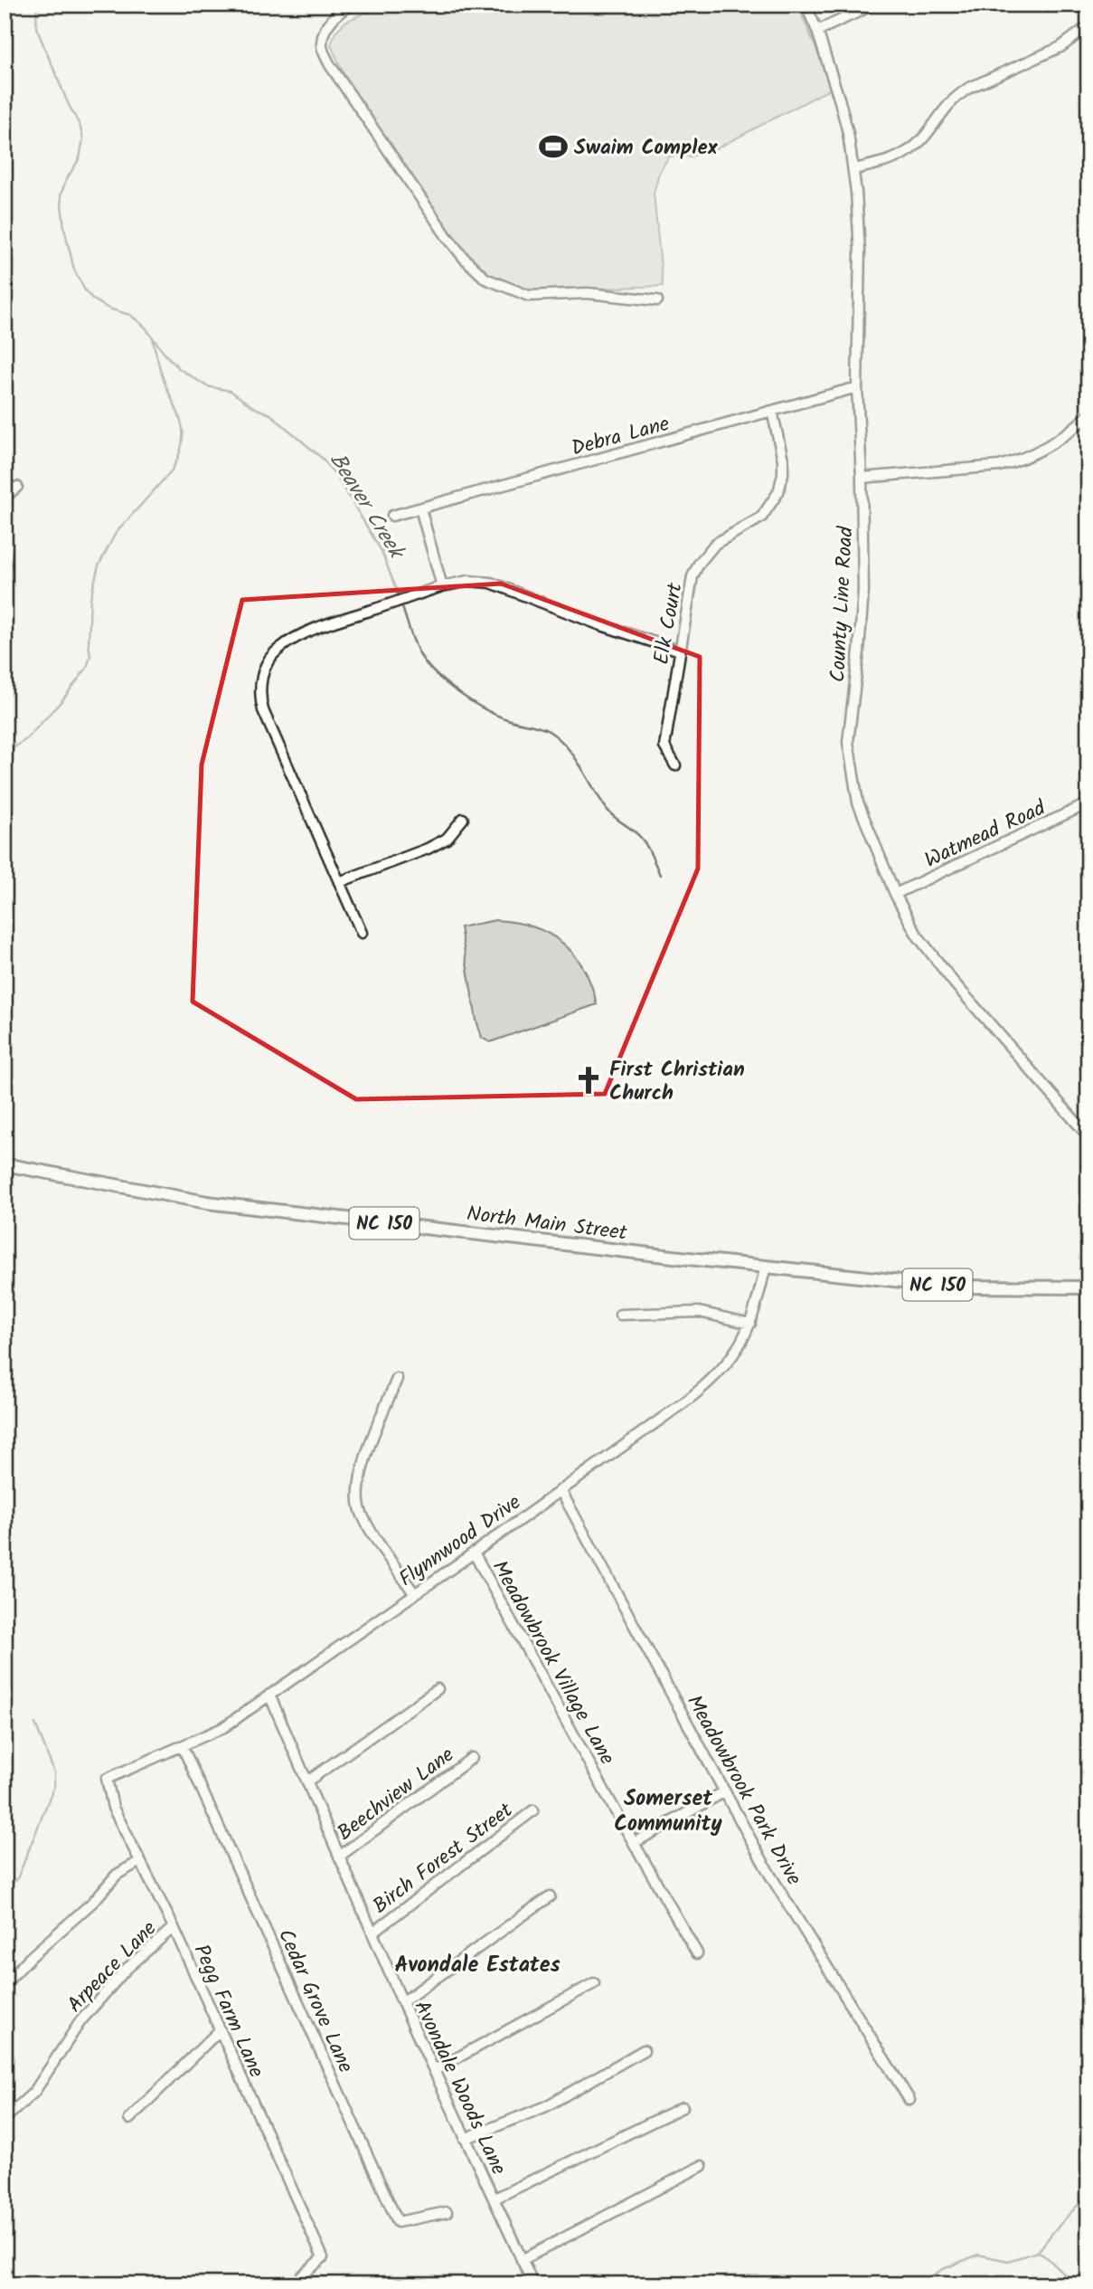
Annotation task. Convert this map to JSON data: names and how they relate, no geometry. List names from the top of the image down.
{
  "streets": {
    "main road": ["North Main Street", "NC 150"],
    "street": [
      "Debra Lane",
      "County Line Road",
      "Elk Court",
      "Watmead Road",
      "Flynnwood Drive",
      "Meadowbrook Village Lane",
      "Meadowbrook Park Drive",
      "Beechview Lane",
      "Birch Forest Street",
      "Arpeace Lane",
      "Cedar Grove Lane",
      "Pegg Farm Lane",
      "Avondale Woods Lane"
    ]
  },
  "crossings": [
    ["Debra Lane", "County Line Road"],
    ["Debra Lane", "Elk Court"],
    ["County Line Road", "Watmead Road"],
    ["North Main Street", "Flynnwood Drive"],
    ["Flynnwood Drive", "Meadowbrook Village Lane"],
    ["Flynnwood Drive", "Meadowbrook Park Drive"],
    ["Flynnwood Drive", "Cedar Grove Lane"],
    ["Flynnwood Drive", "Pegg Farm Lane"],
    ["Flynnwood Drive", "Avondale Woods Lane"],
    ["Beechview Lane", "Avondale Woods Lane"],
    ["Birch Forest Street", "Avondale Woods Lane"],
    ["Arpeace Lane", "Pegg Farm Lane"]
  ],
  "districts": ["Somerset Community", "Avondale Estates"],
  "water": ["Beaver Creek"],
  "places": {
    "sports": ["Swaim Complex"],
    "church": ["First Christian Church"]
  }
}
